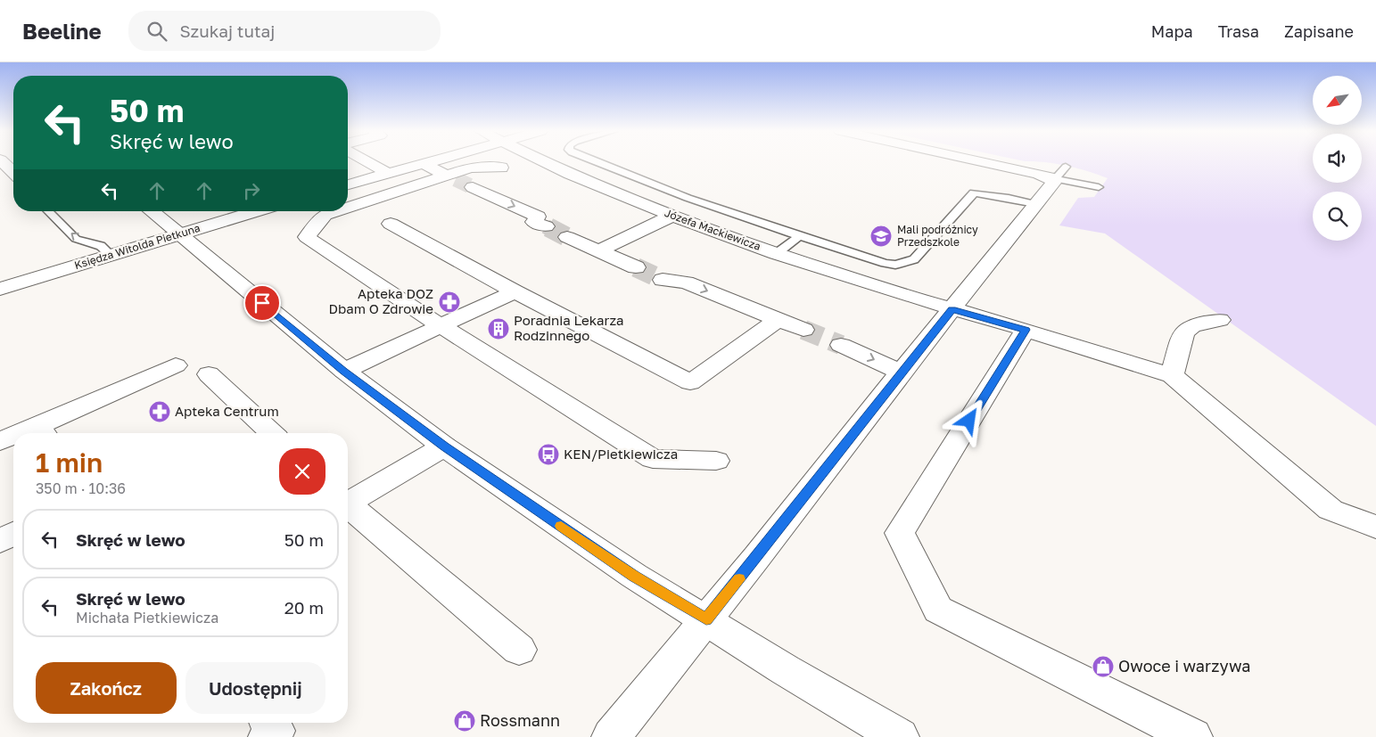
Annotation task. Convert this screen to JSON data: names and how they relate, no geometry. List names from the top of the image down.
{
  "streets": {
    "street": ["Józefa Mackiewicza", "Księdza Witolda Pietkuna"]
  },
  "places": {
    "school or university": ["Mali podróżnicy Przedszkole"],
    "pharmacy": ["Apteka DOZ Dbam O Zdrowie", "Apteka Centrum"],
    "building": ["Poradnia Lekarza Rodzinnego"],
    "bus stop": ["KEN/Pietkiewicza"],
    "shop": ["Owoce i warzywa", "Rossmann"]
  },
  "north": "bottom left",
  "page": {
    "header": "Beeline",
    "search": "Szukaj tutaj",
    "nav": ["Mapa", "Trasa", "Zapisane"],
    "turn": ["50 m", "Skręć w lewo"],
    "heading": ["1 min", "350 m · 10:36"],
    "list": [
      {
        "name": "Skręć w lewo",
        "value": "50 m"
      },
      {
        "name": "Skręć w lewo",
        "note": "Michała Pietkiewicza",
        "value": "20 m"
      }
    ],
    "buttons": ["Zakończ", "Udostępnij"]
  }
}
